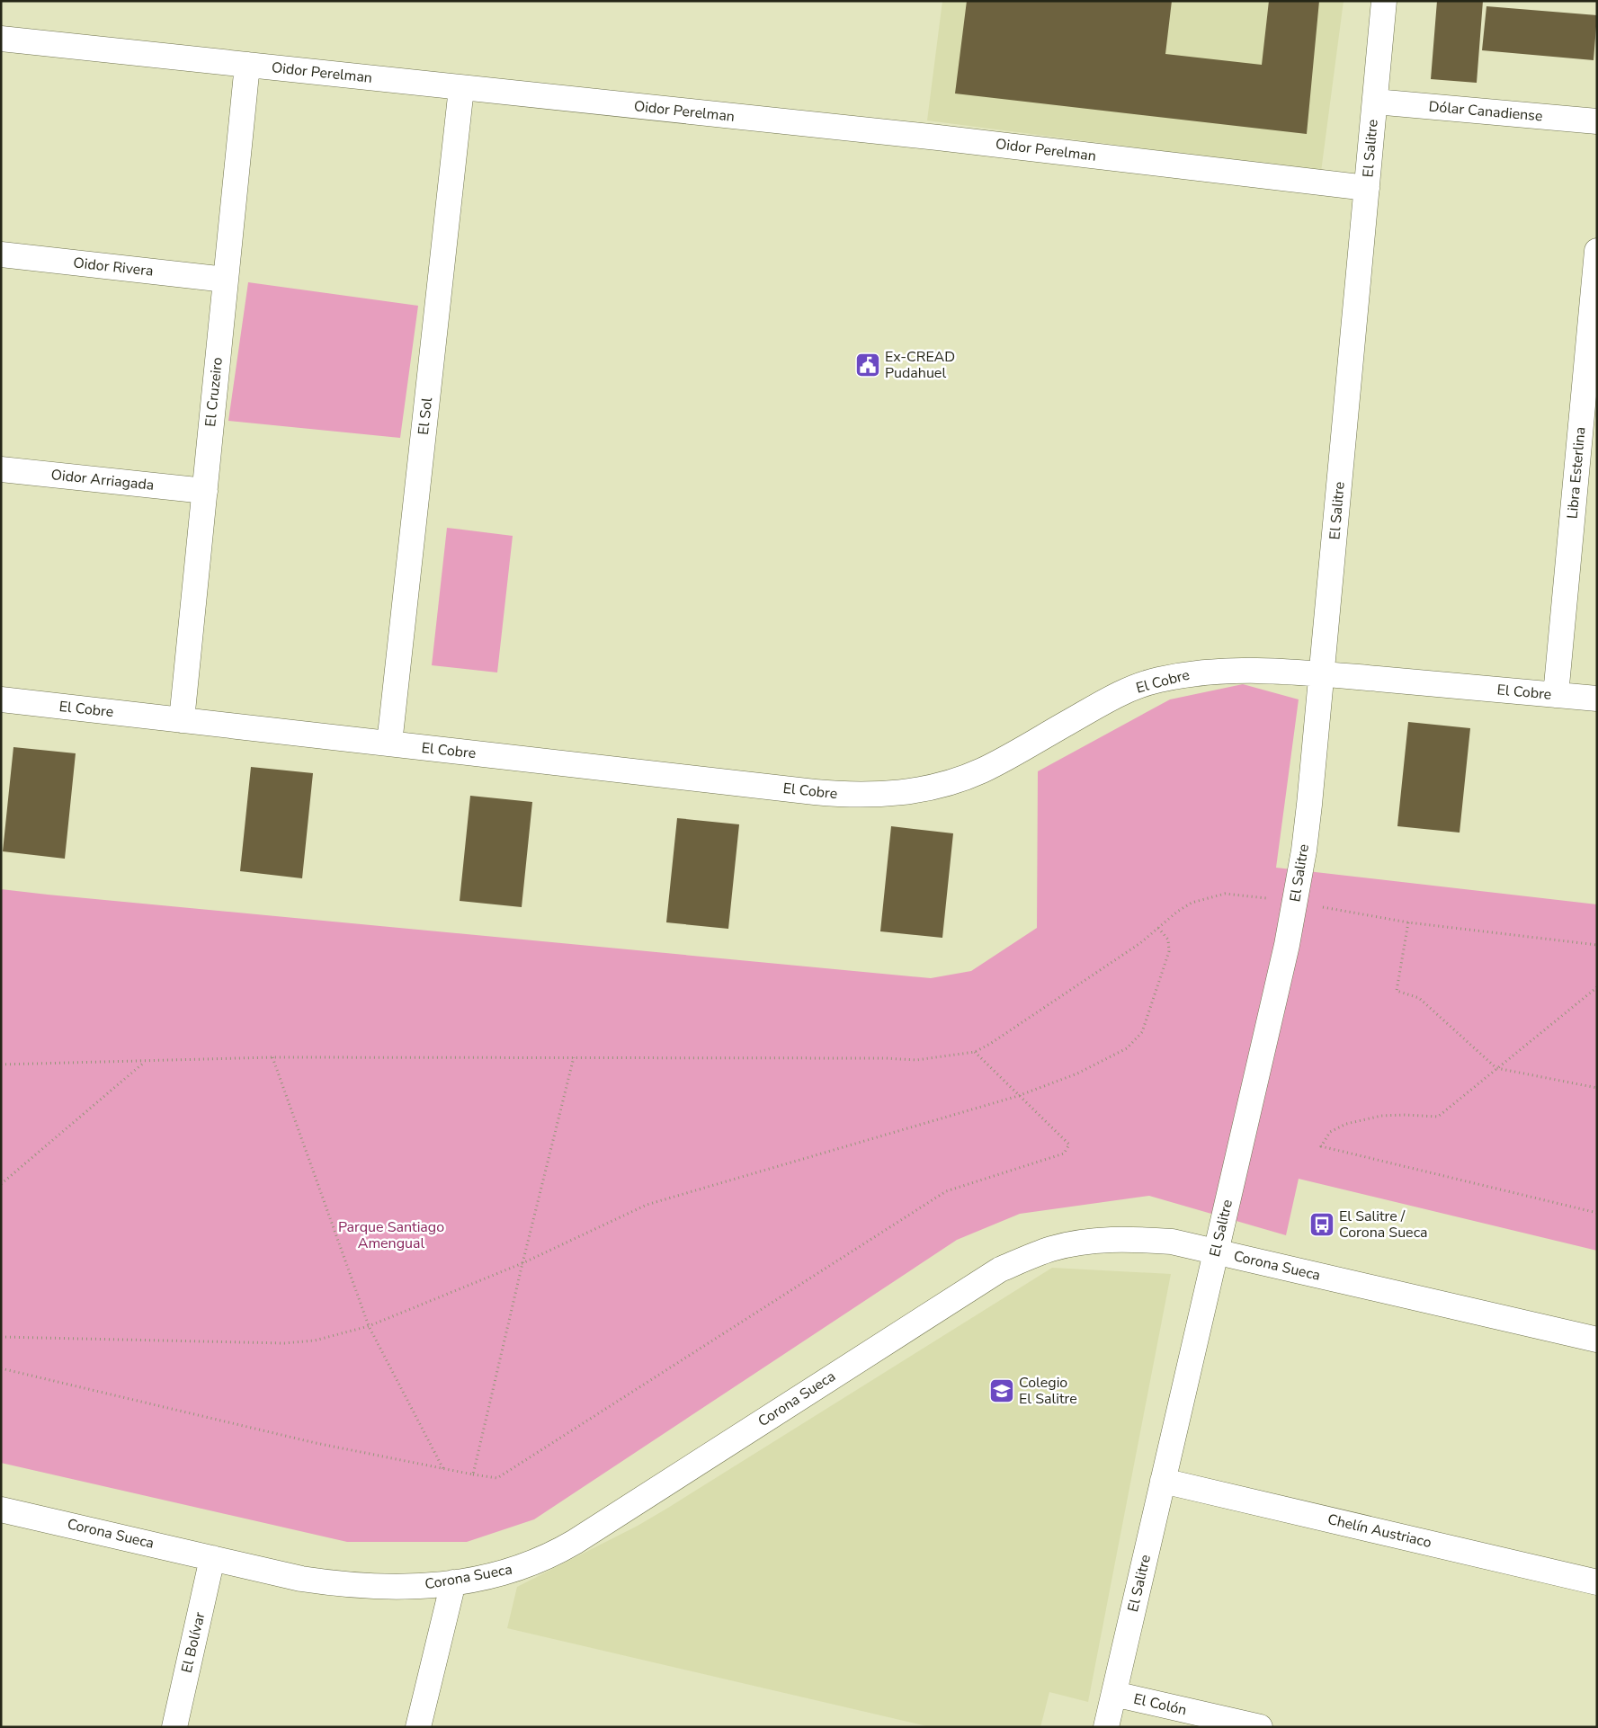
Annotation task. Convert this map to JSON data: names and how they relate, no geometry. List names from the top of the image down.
{
  "streets": {
    "street": [
      "Oidor Perelman",
      "Dólar Canadiense",
      "El Salitre",
      "Oidor Rivera",
      "El Cruzeiro",
      "El Sol",
      "Libra Esterlina",
      "Oidor Arriagada",
      "El Cobre",
      "Corona Sueca",
      "Chelín Austriaco",
      "El Bolívar",
      "El Colón"
    ]
  },
  "crossings": [
    ["Oidor Perelman", "El Salitre"],
    ["Oidor Perelman", "El Cruzeiro"],
    ["Oidor Perelman", "El Sol"],
    ["Dólar Canadiense", "El Salitre"],
    ["El Salitre", "El Cobre"],
    ["El Salitre", "Corona Sueca"],
    ["El Salitre", "Chelín Austriaco"],
    ["El Salitre", "El Colón"],
    ["Oidor Rivera", "El Cruzeiro"],
    ["El Cruzeiro", "Oidor Arriagada"],
    ["El Cruzeiro", "El Cobre"],
    ["El Sol", "El Cobre"],
    ["Libra Esterlina", "El Cobre"],
    ["Corona Sueca", "El Bolívar"]
  ],
  "parks": ["Parque Santiago Amengual"],
  "places": {
    "public building": ["Ex-CREAD Pudahuel"],
    "bus stop": ["El Salitre / Corona Sueca"],
    "school or university": ["Colegio El Salitre"]
  }
}
